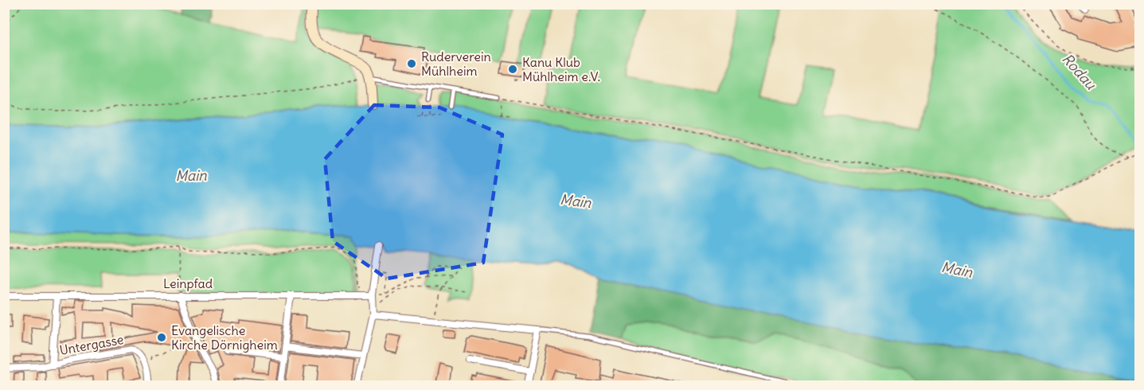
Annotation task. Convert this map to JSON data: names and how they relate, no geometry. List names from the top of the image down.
{
  "streets": {
    "street": ["Leinpfad", "Untergasse"]
  },
  "crossings": [
    ["Leinpfad", "Untergasse"]
  ],
  "water": ["Rodau", "Main"],
  "places": ["Ruderverein Mühlheim", "Kanu Klub Mühlheim e.V.", "Evangelische Kirche Dörnigheim"]
}
